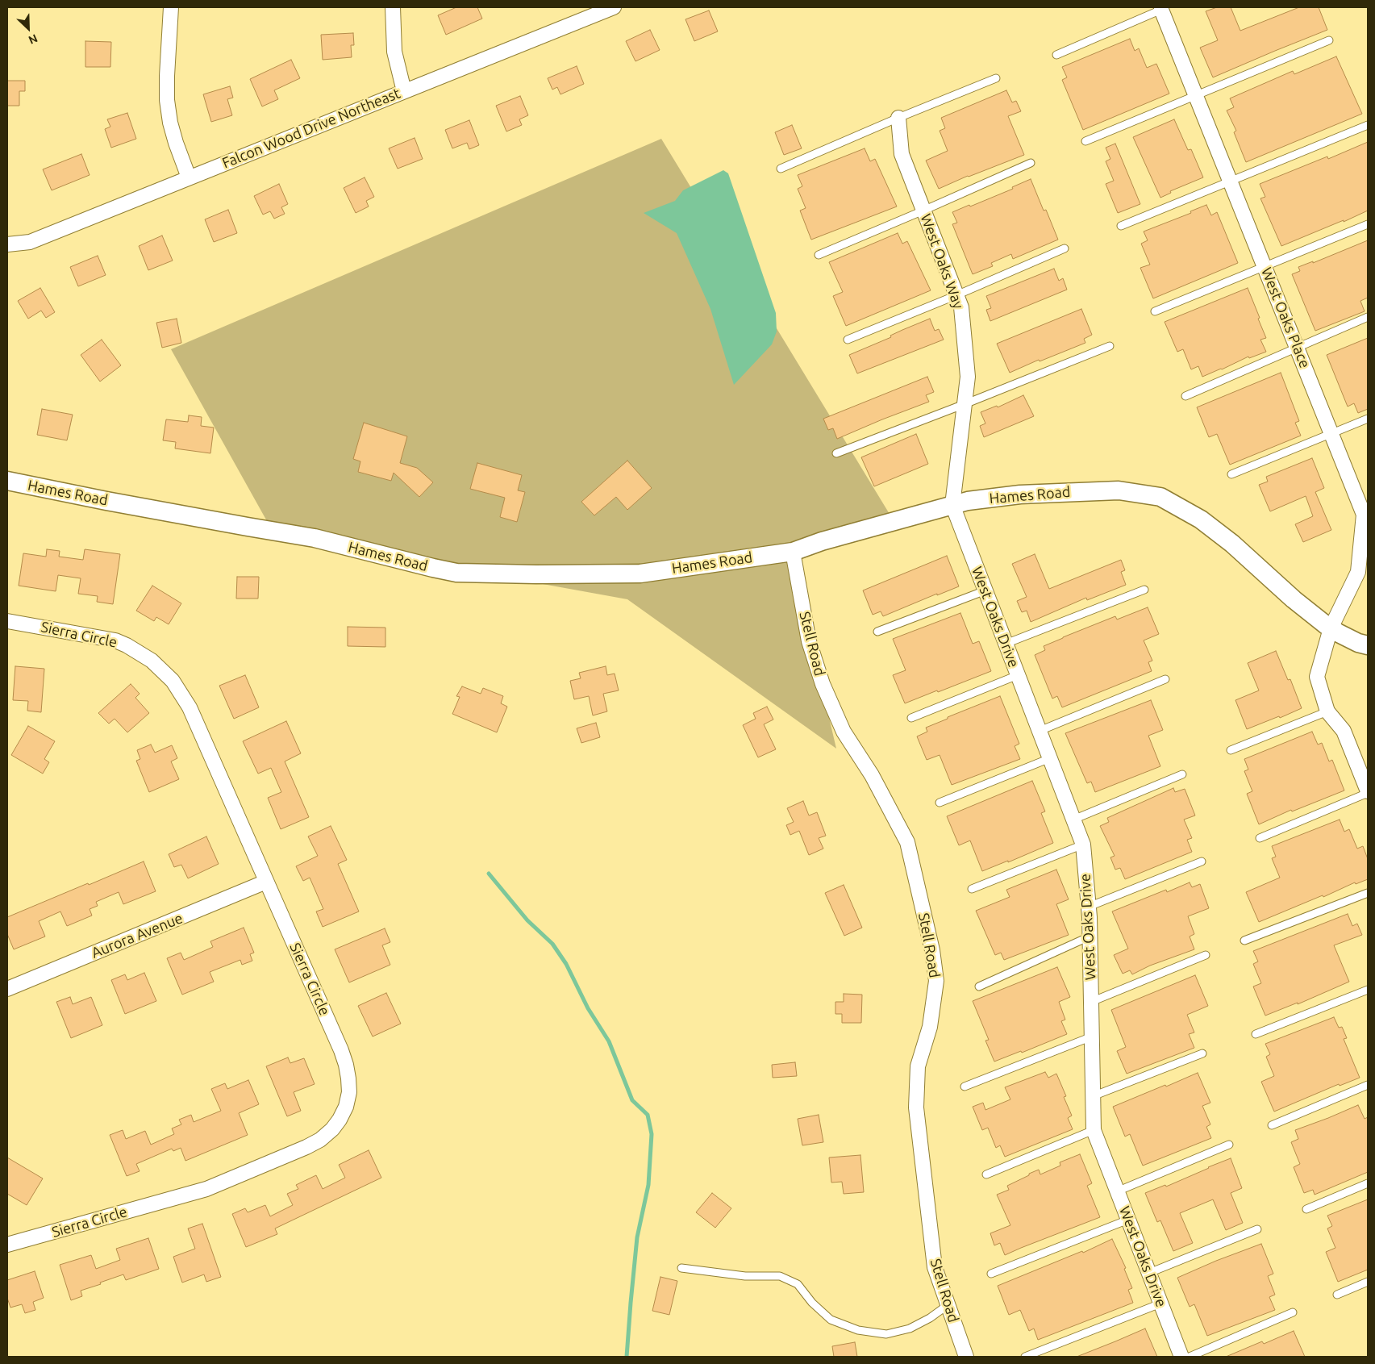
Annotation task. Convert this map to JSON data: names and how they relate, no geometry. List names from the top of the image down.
{
  "streets": {
    "street": [
      "Falcon Wood Drive Northeast",
      "West Oaks Way",
      "West Oaks Place",
      "Hames Road",
      "West Oaks Drive",
      "Sierra Circle",
      "Stell Road",
      "Aurora Avenue"
    ]
  },
  "crossings": [
    ["West Oaks Way", "Hames Road"],
    ["West Oaks Way", "West Oaks Drive"],
    ["West Oaks Place", "Hames Road"],
    ["Hames Road", "West Oaks Drive"],
    ["Hames Road", "Stell Road"],
    ["Sierra Circle", "Aurora Avenue"]
  ],
  "north": "bottom right"
}
